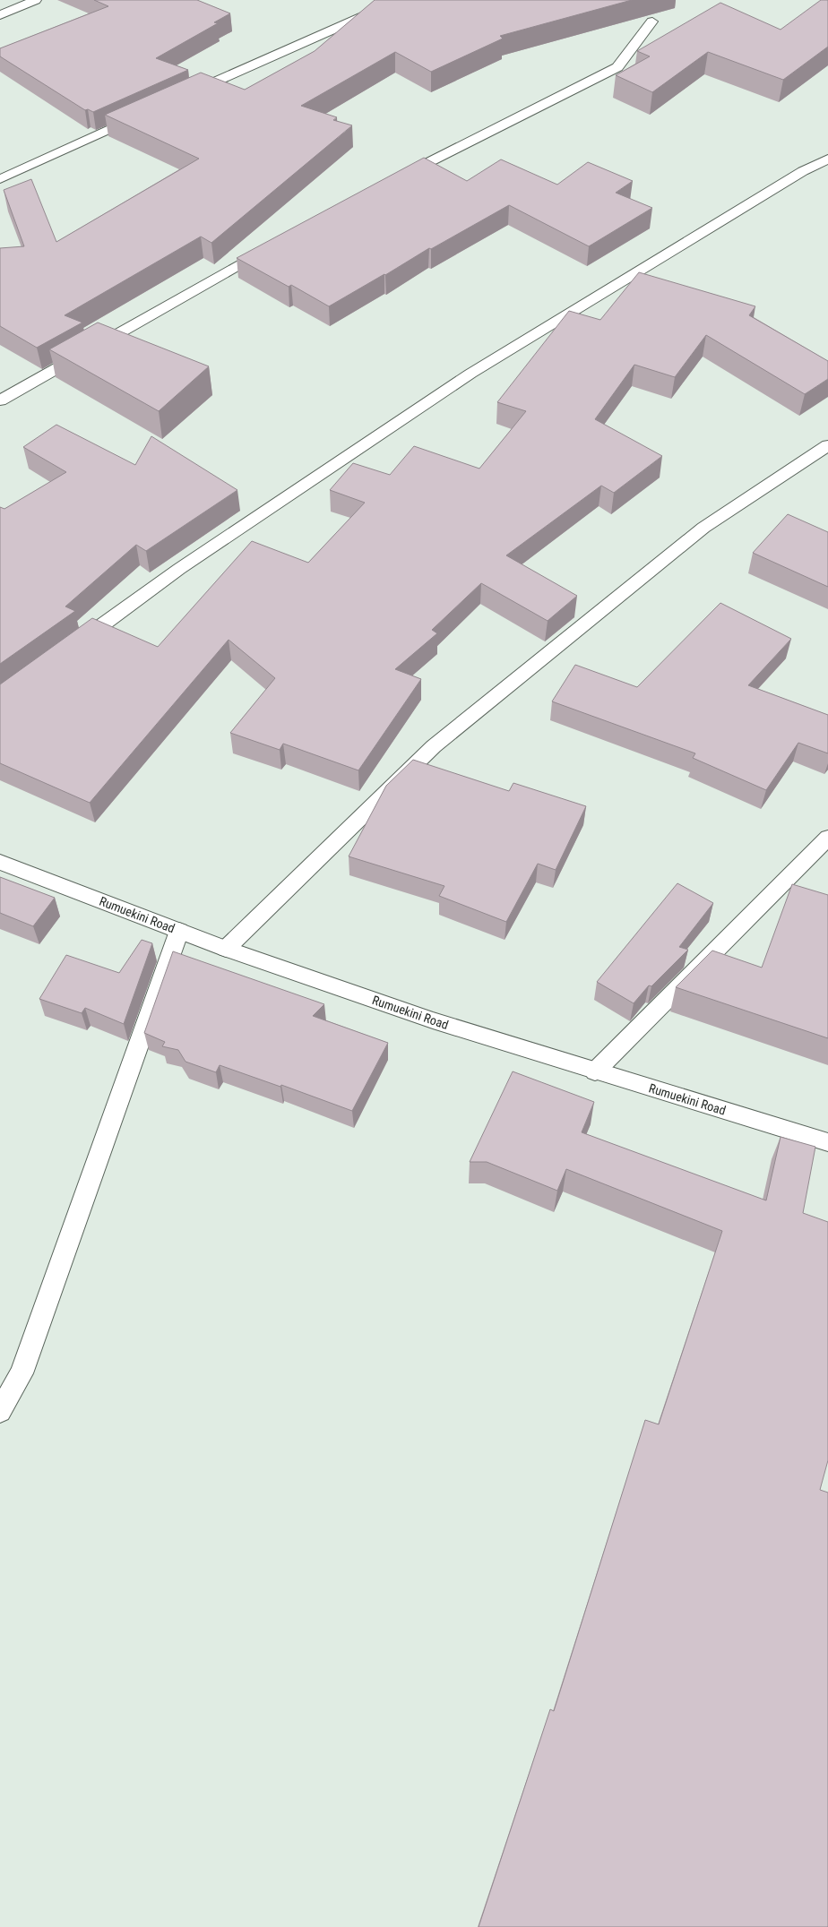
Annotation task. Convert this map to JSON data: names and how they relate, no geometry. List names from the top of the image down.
{
  "streets": {
    "street": ["Rumuekini Road"]
  }
}
